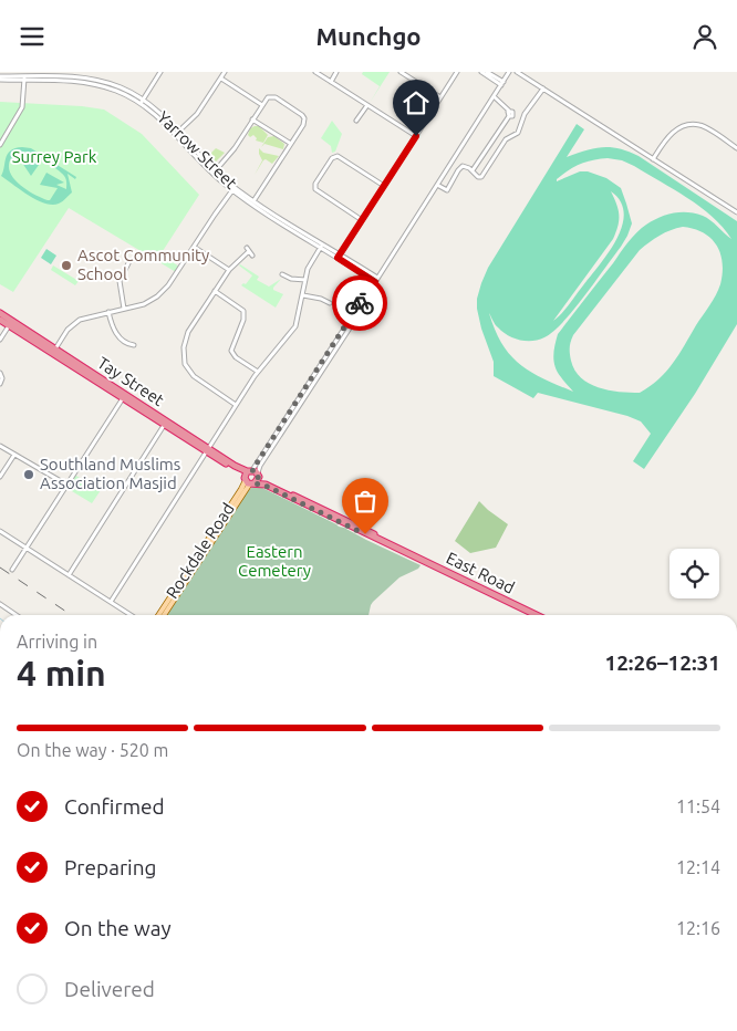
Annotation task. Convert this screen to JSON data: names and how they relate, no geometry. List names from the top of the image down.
{
  "streets": {
    "highway": ["Tay Street", "East Road"],
    "main road": ["Rockdale Road"],
    "street": ["Yarrow Street"]
  },
  "crossings": [
    ["Tay Street", "Rockdale Road"],
    ["Tay Street", "East Road"],
    ["Rockdale Road", "East Road"]
  ],
  "parks": ["Surrey Park", "Eastern Cemetery"],
  "places": ["Ascot Community School", "Southland Muslims Association Masjid"],
  "page": {
    "header": "Munchgo",
    "heading": ["4 min", "Arriving in", "12:26–12:31"],
    "bar": "On the way · 520 m",
    "list": [
      ["Confirmed", "11:54"],
      ["Preparing", "12:14"],
      ["On the way", "12:16"],
      "Delivered"
    ]
  }
}
